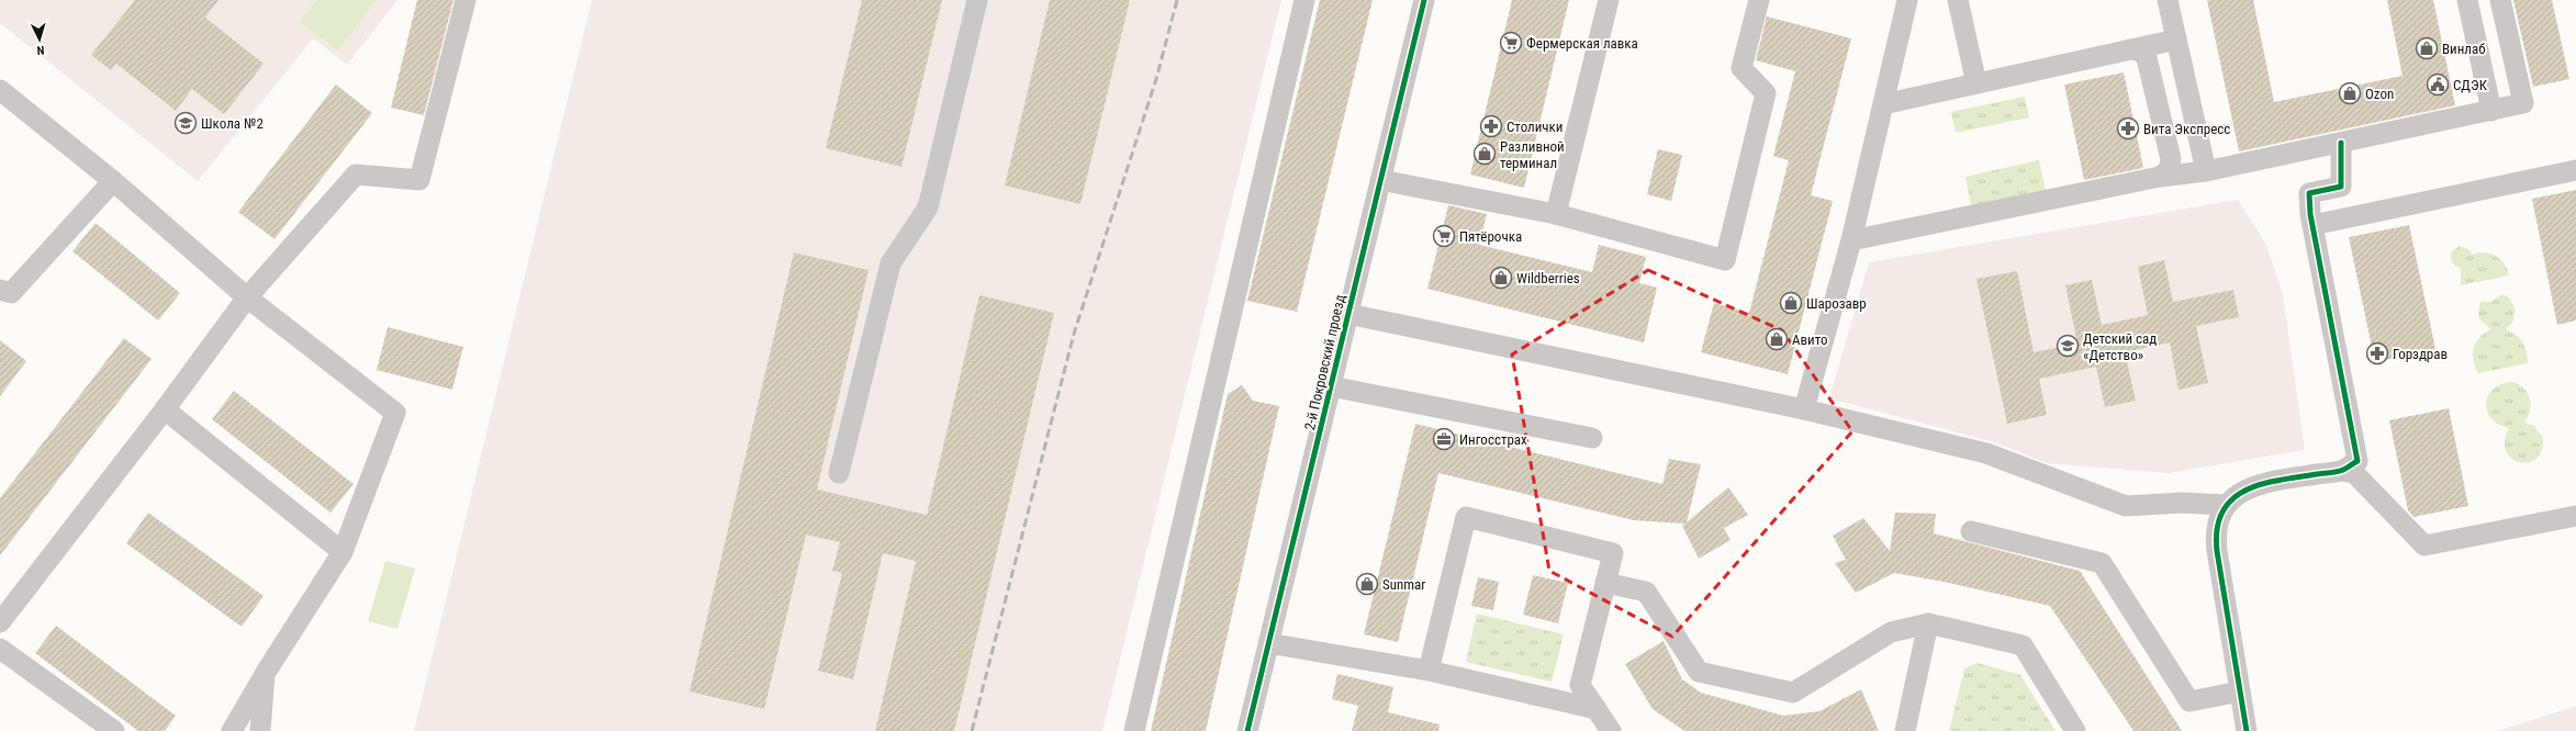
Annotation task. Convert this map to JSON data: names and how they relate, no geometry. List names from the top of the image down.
{
  "streets": {
    "street": ["2-й Покровский проезд"]
  },
  "places": {
    "supermarket": ["Фермерская лавка", "Пятёрочка"],
    "shop": [
      "Винлаб",
      "Ozon",
      "Разливной терминал",
      "Wildberries",
      "Шарозавр",
      "Авито",
      "Sunmar"
    ],
    "public building": ["СДЭК"],
    "school or university": ["Школа №2", "Детский сад «Детство»"],
    "pharmacy": ["Столички", "Вита Экспресс", "Горздрав"],
    "office": ["Ингосстрах"]
  },
  "north": "bottom"
}
